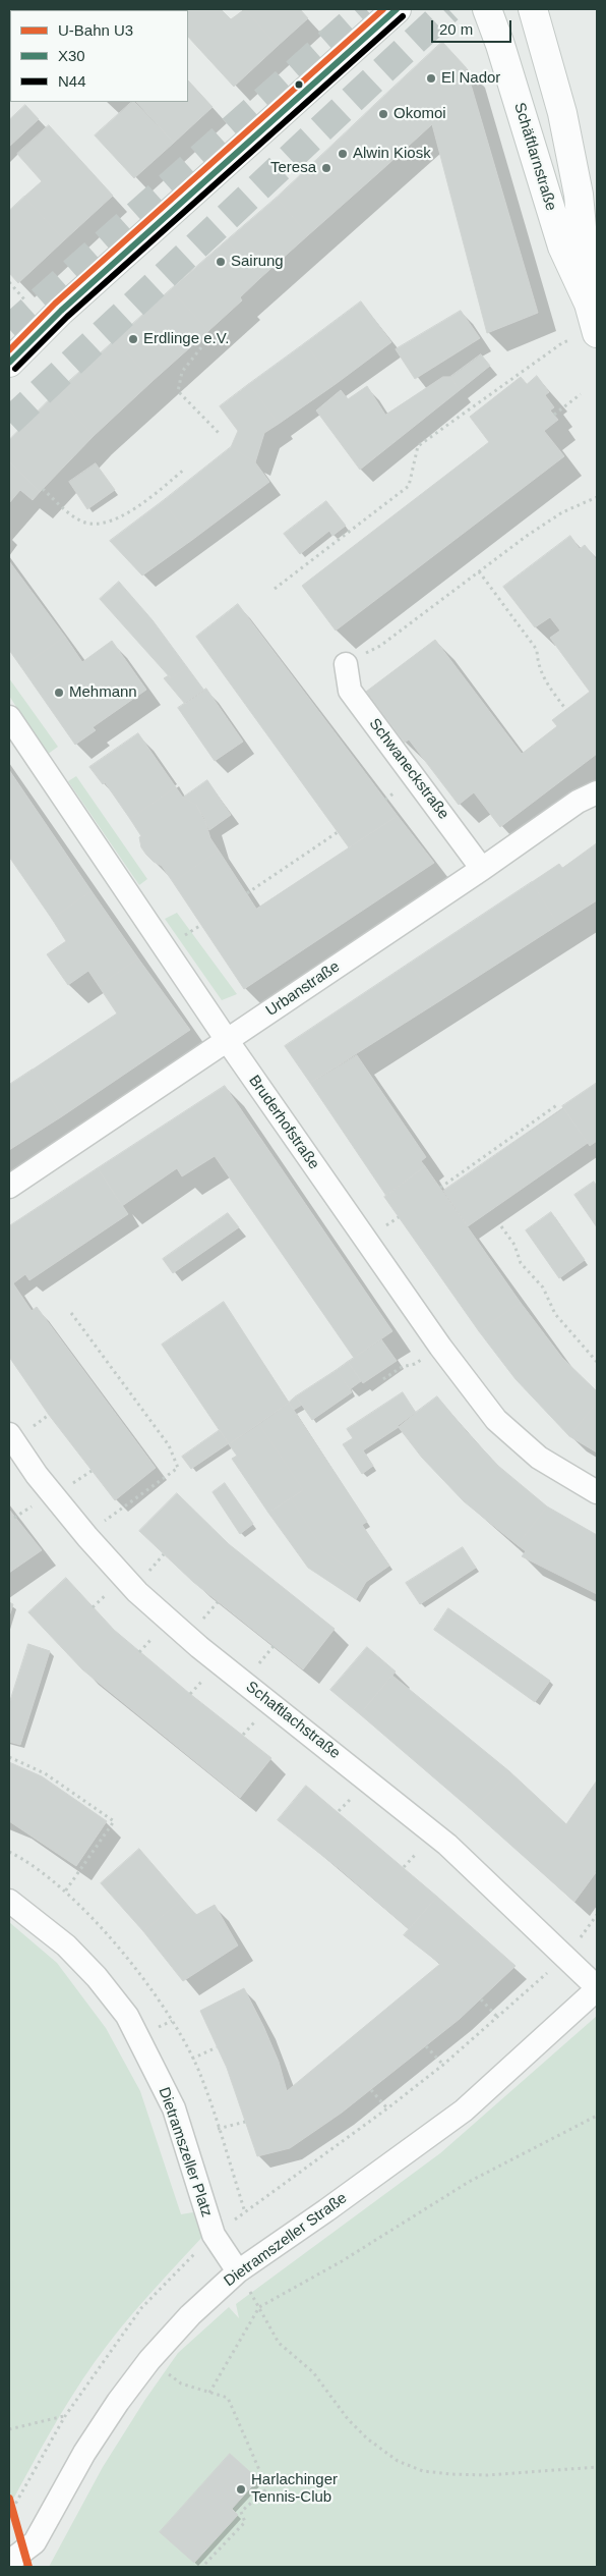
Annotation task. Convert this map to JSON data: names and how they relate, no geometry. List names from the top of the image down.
{
  "streets": {
    "street": [
      "Schäftlarnstraße",
      "Schwaneckstraße",
      "Urbanstraße",
      "Bruderhofstraße",
      "Schaftlachstraße",
      "Dietramszeller Platz",
      "Dietramszeller Straße"
    ]
  },
  "crossings": [
    ["Schwaneckstraße", "Urbanstraße"],
    ["Urbanstraße", "Bruderhofstraße"],
    ["Schaftlachstraße", "Dietramszeller Straße"],
    ["Dietramszeller Platz", "Dietramszeller Straße"]
  ],
  "places": [
    "El Nador",
    "Okomoi",
    "Alwin Kiosk",
    "Teresa",
    "Sairung",
    "Erdlinge e.V.",
    "Mehmann",
    "Harlachinger Tennis-Club"
  ],
  "lines": ["transit line X30", "transit line N44", "metro line U3"],
  "legend": ["U-Bahn U3", "X30", "N44"],
  "scale_bar": "20 m"
}
